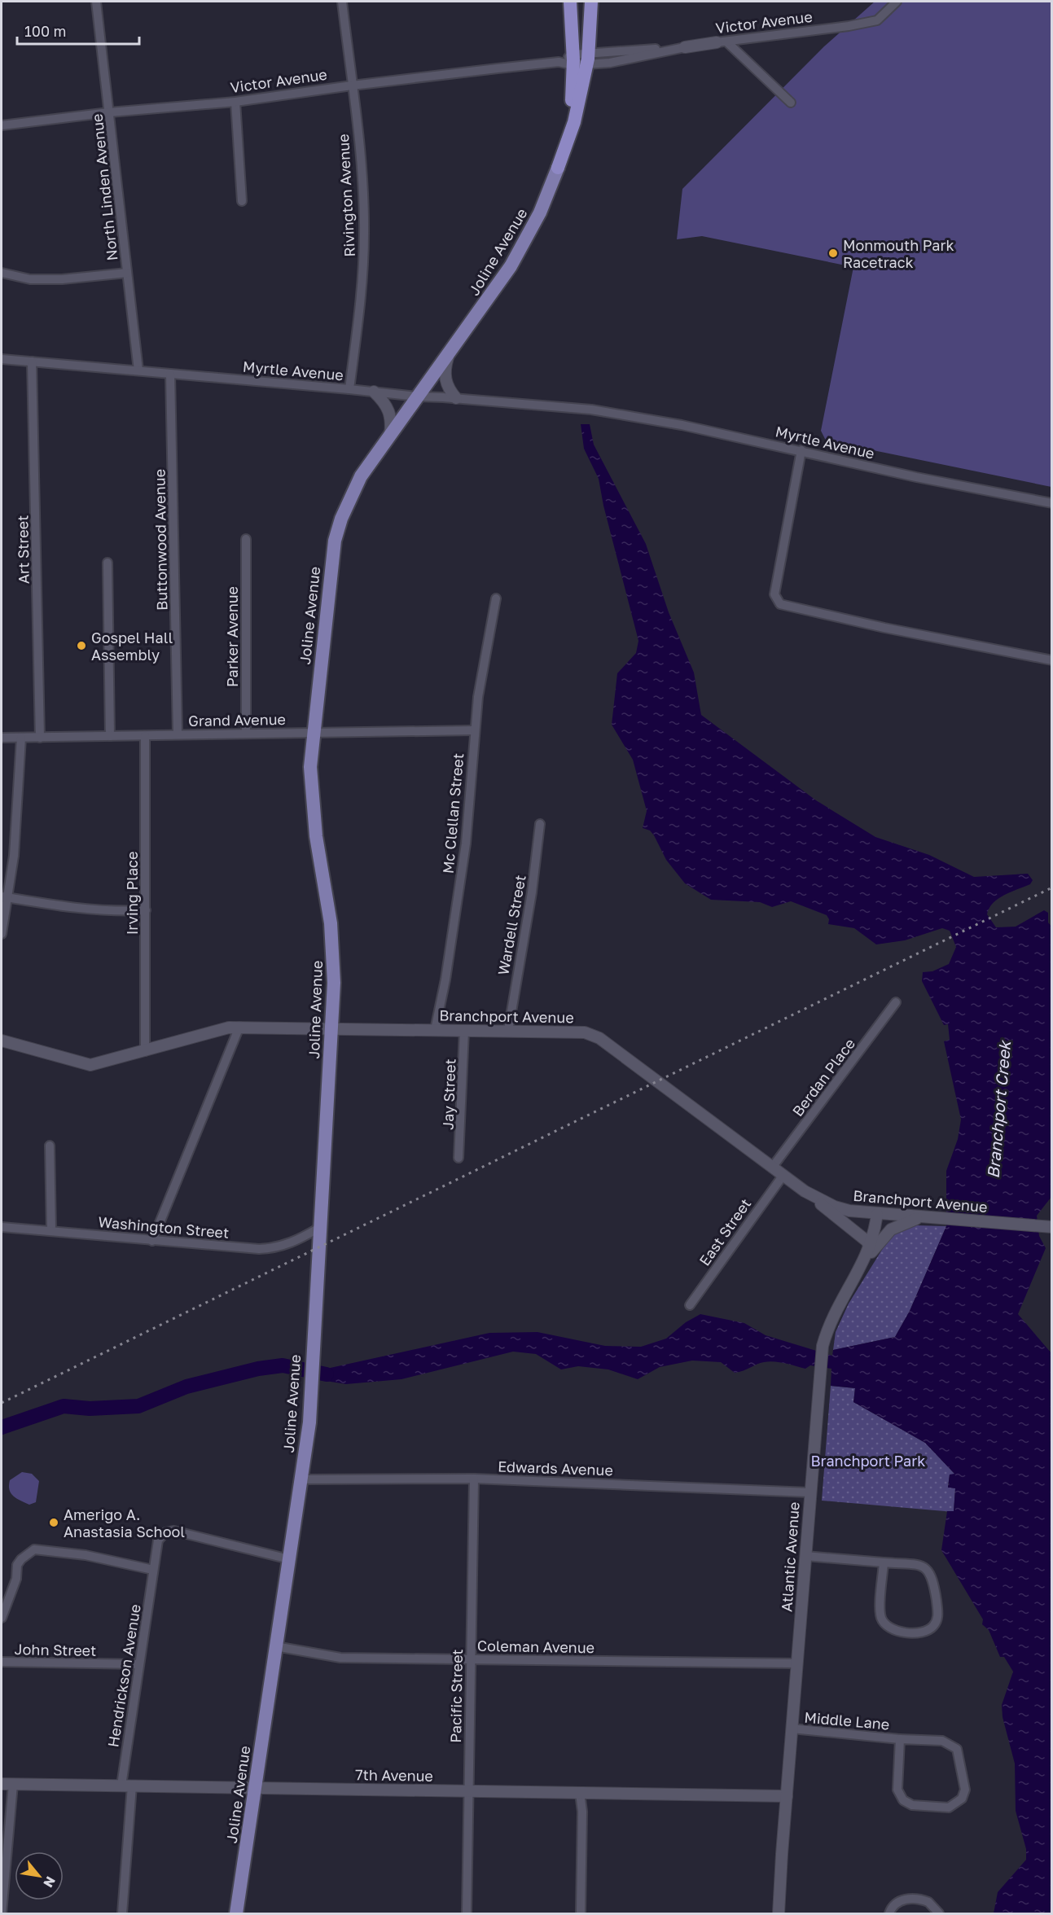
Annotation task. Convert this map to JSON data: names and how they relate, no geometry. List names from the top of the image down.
{
  "streets": {
    "main road": ["Joline Avenue"],
    "street": [
      "Victor Avenue",
      "North Linden Avenue",
      "Rivington Avenue",
      "Myrtle Avenue",
      "Buttonwood Avenue",
      "Art Street",
      "Parker Avenue",
      "Grand Avenue",
      "Mc Clellan Street",
      "Irving Place",
      "Wardell Street",
      "Branchport Avenue",
      "Berdan Place",
      "Jay Street",
      "Washington Street",
      "East Street",
      "Edwards Avenue",
      "Atlantic Avenue",
      "Coleman Avenue",
      "John Street",
      "Hendrickson Avenue",
      "Pacific Street",
      "Middle Lane",
      "7th Avenue"
    ]
  },
  "crossings": [
    ["Victor Avenue", "North Linden Avenue"],
    ["Victor Avenue", "Rivington Avenue"],
    ["North Linden Avenue", "Myrtle Avenue"],
    ["Rivington Avenue", "Myrtle Avenue"],
    ["Joline Avenue", "Myrtle Avenue"],
    ["Joline Avenue", "Grand Avenue"],
    ["Joline Avenue", "Branchport Avenue"],
    ["Joline Avenue", "Washington Street"],
    ["Joline Avenue", "Edwards Avenue"],
    ["Joline Avenue", "Coleman Avenue"],
    ["Joline Avenue", "Hendrickson Avenue"],
    ["Joline Avenue", "7th Avenue"],
    ["Myrtle Avenue", "Buttonwood Avenue"],
    ["Myrtle Avenue", "Art Street"],
    ["Buttonwood Avenue", "Grand Avenue"],
    ["Art Street", "Grand Avenue"],
    ["Parker Avenue", "Grand Avenue"],
    ["Grand Avenue", "Mc Clellan Street"],
    ["Grand Avenue", "Irving Place"],
    ["Mc Clellan Street", "Branchport Avenue"],
    ["Irving Place", "Branchport Avenue"],
    ["Wardell Street", "Branchport Avenue"],
    ["Branchport Avenue", "Berdan Place"],
    ["Branchport Avenue", "Jay Street"],
    ["Branchport Avenue", "East Street"],
    ["Branchport Avenue", "Atlantic Avenue"],
    ["Edwards Avenue", "Atlantic Avenue"],
    ["Edwards Avenue", "Pacific Street"],
    ["Atlantic Avenue", "Coleman Avenue"],
    ["Atlantic Avenue", "Middle Lane"],
    ["Atlantic Avenue", "7th Avenue"],
    ["Coleman Avenue", "Pacific Street"],
    ["John Street", "Hendrickson Avenue"],
    ["Hendrickson Avenue", "7th Avenue"],
    ["Pacific Street", "7th Avenue"]
  ],
  "water": ["Branchport Creek"],
  "parks": ["Branchport Park"],
  "places": ["Monmouth Park Racetrack", "Gospel Hall Assembly", "Amerigo A. Anastasia School"],
  "scale_bar": "100 m",
  "north": "bottom right"
}
